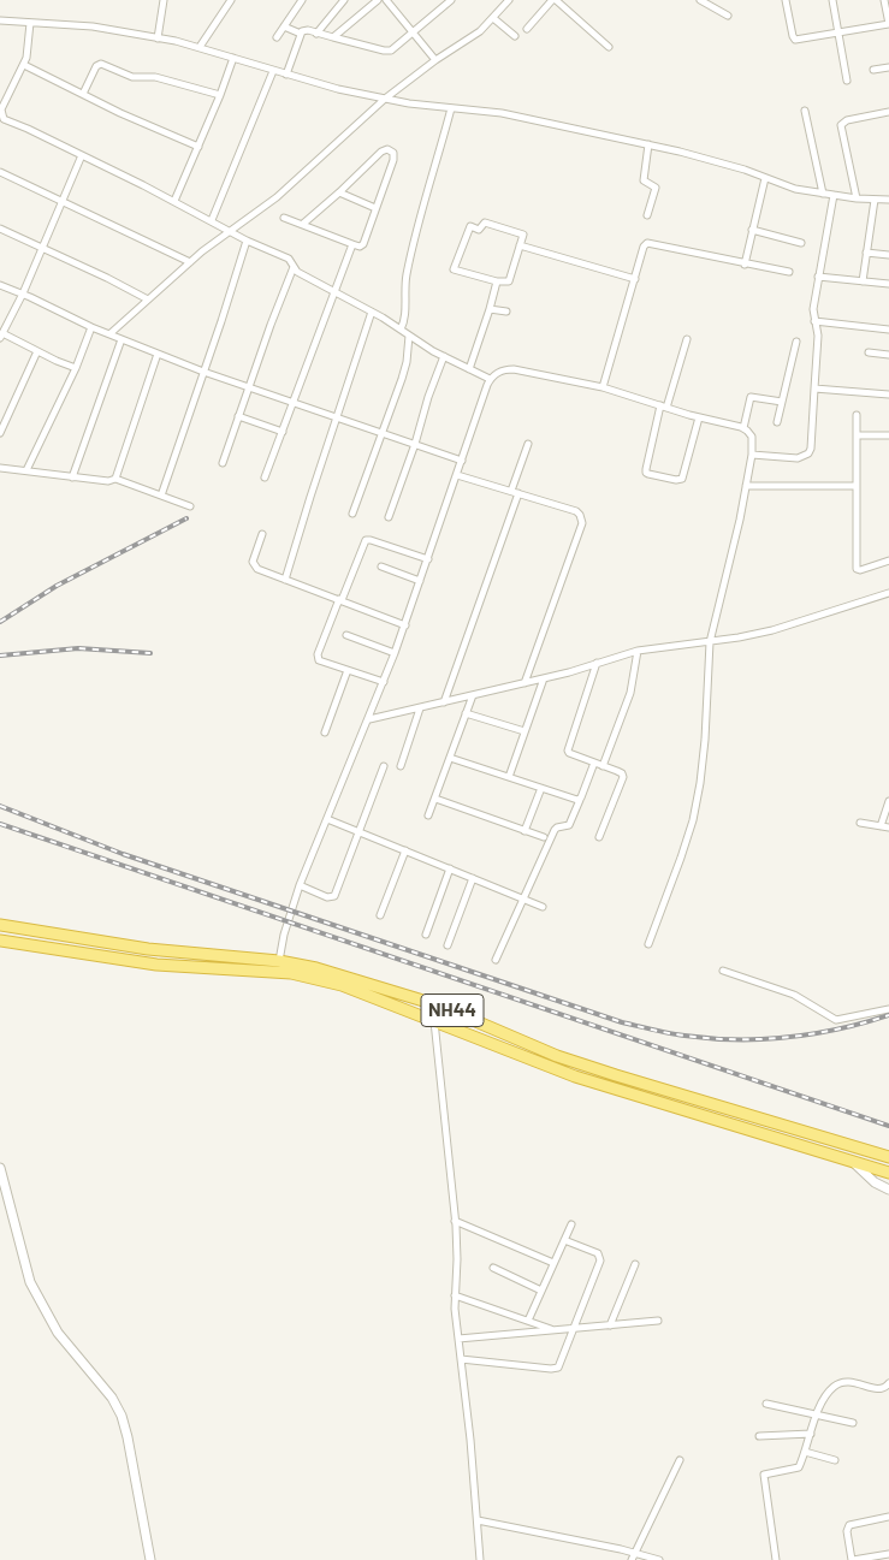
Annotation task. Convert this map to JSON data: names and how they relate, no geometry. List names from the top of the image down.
{
  "streets": {
    "highway": ["NH44"]
  }
}
